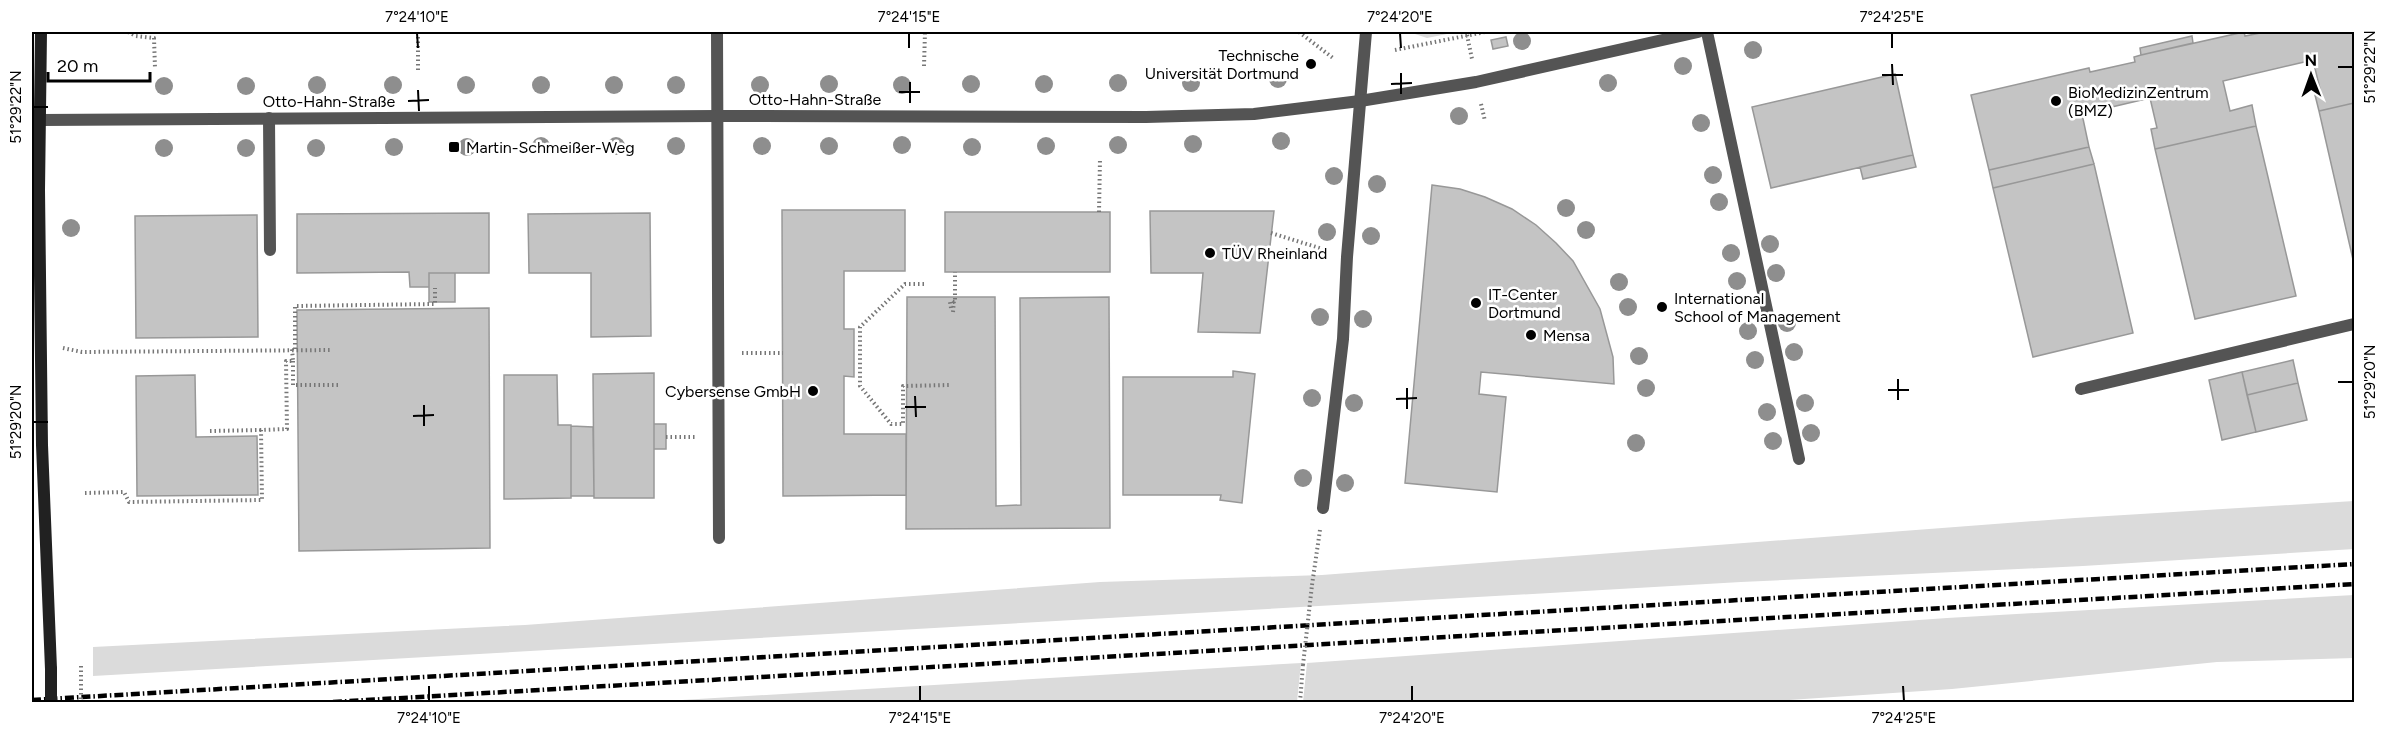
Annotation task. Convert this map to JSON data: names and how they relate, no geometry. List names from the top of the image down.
{
  "streets": {
    "street": ["Otto-Hahn-Straße"]
  },
  "places": {
    "other": [
      "Technische Universität Dortmund",
      "BioMedizinZentrum (BMZ)",
      "TÜV Rheinland",
      "IT-Center Dortmund",
      "International School of Management",
      "Mensa",
      "Cybersense GmbH"
    ],
    "transit": ["Martin-Schmeißer-Weg"]
  },
  "scale_bar": "20 m",
  "north": "top",
  "coordinates": [
    "7°24'10\"E",
    "7°24'15\"E",
    "7°24'20\"E",
    "7°24'25\"E",
    "51°29'22\"N",
    "51°29'20\"N"
  ]
}
